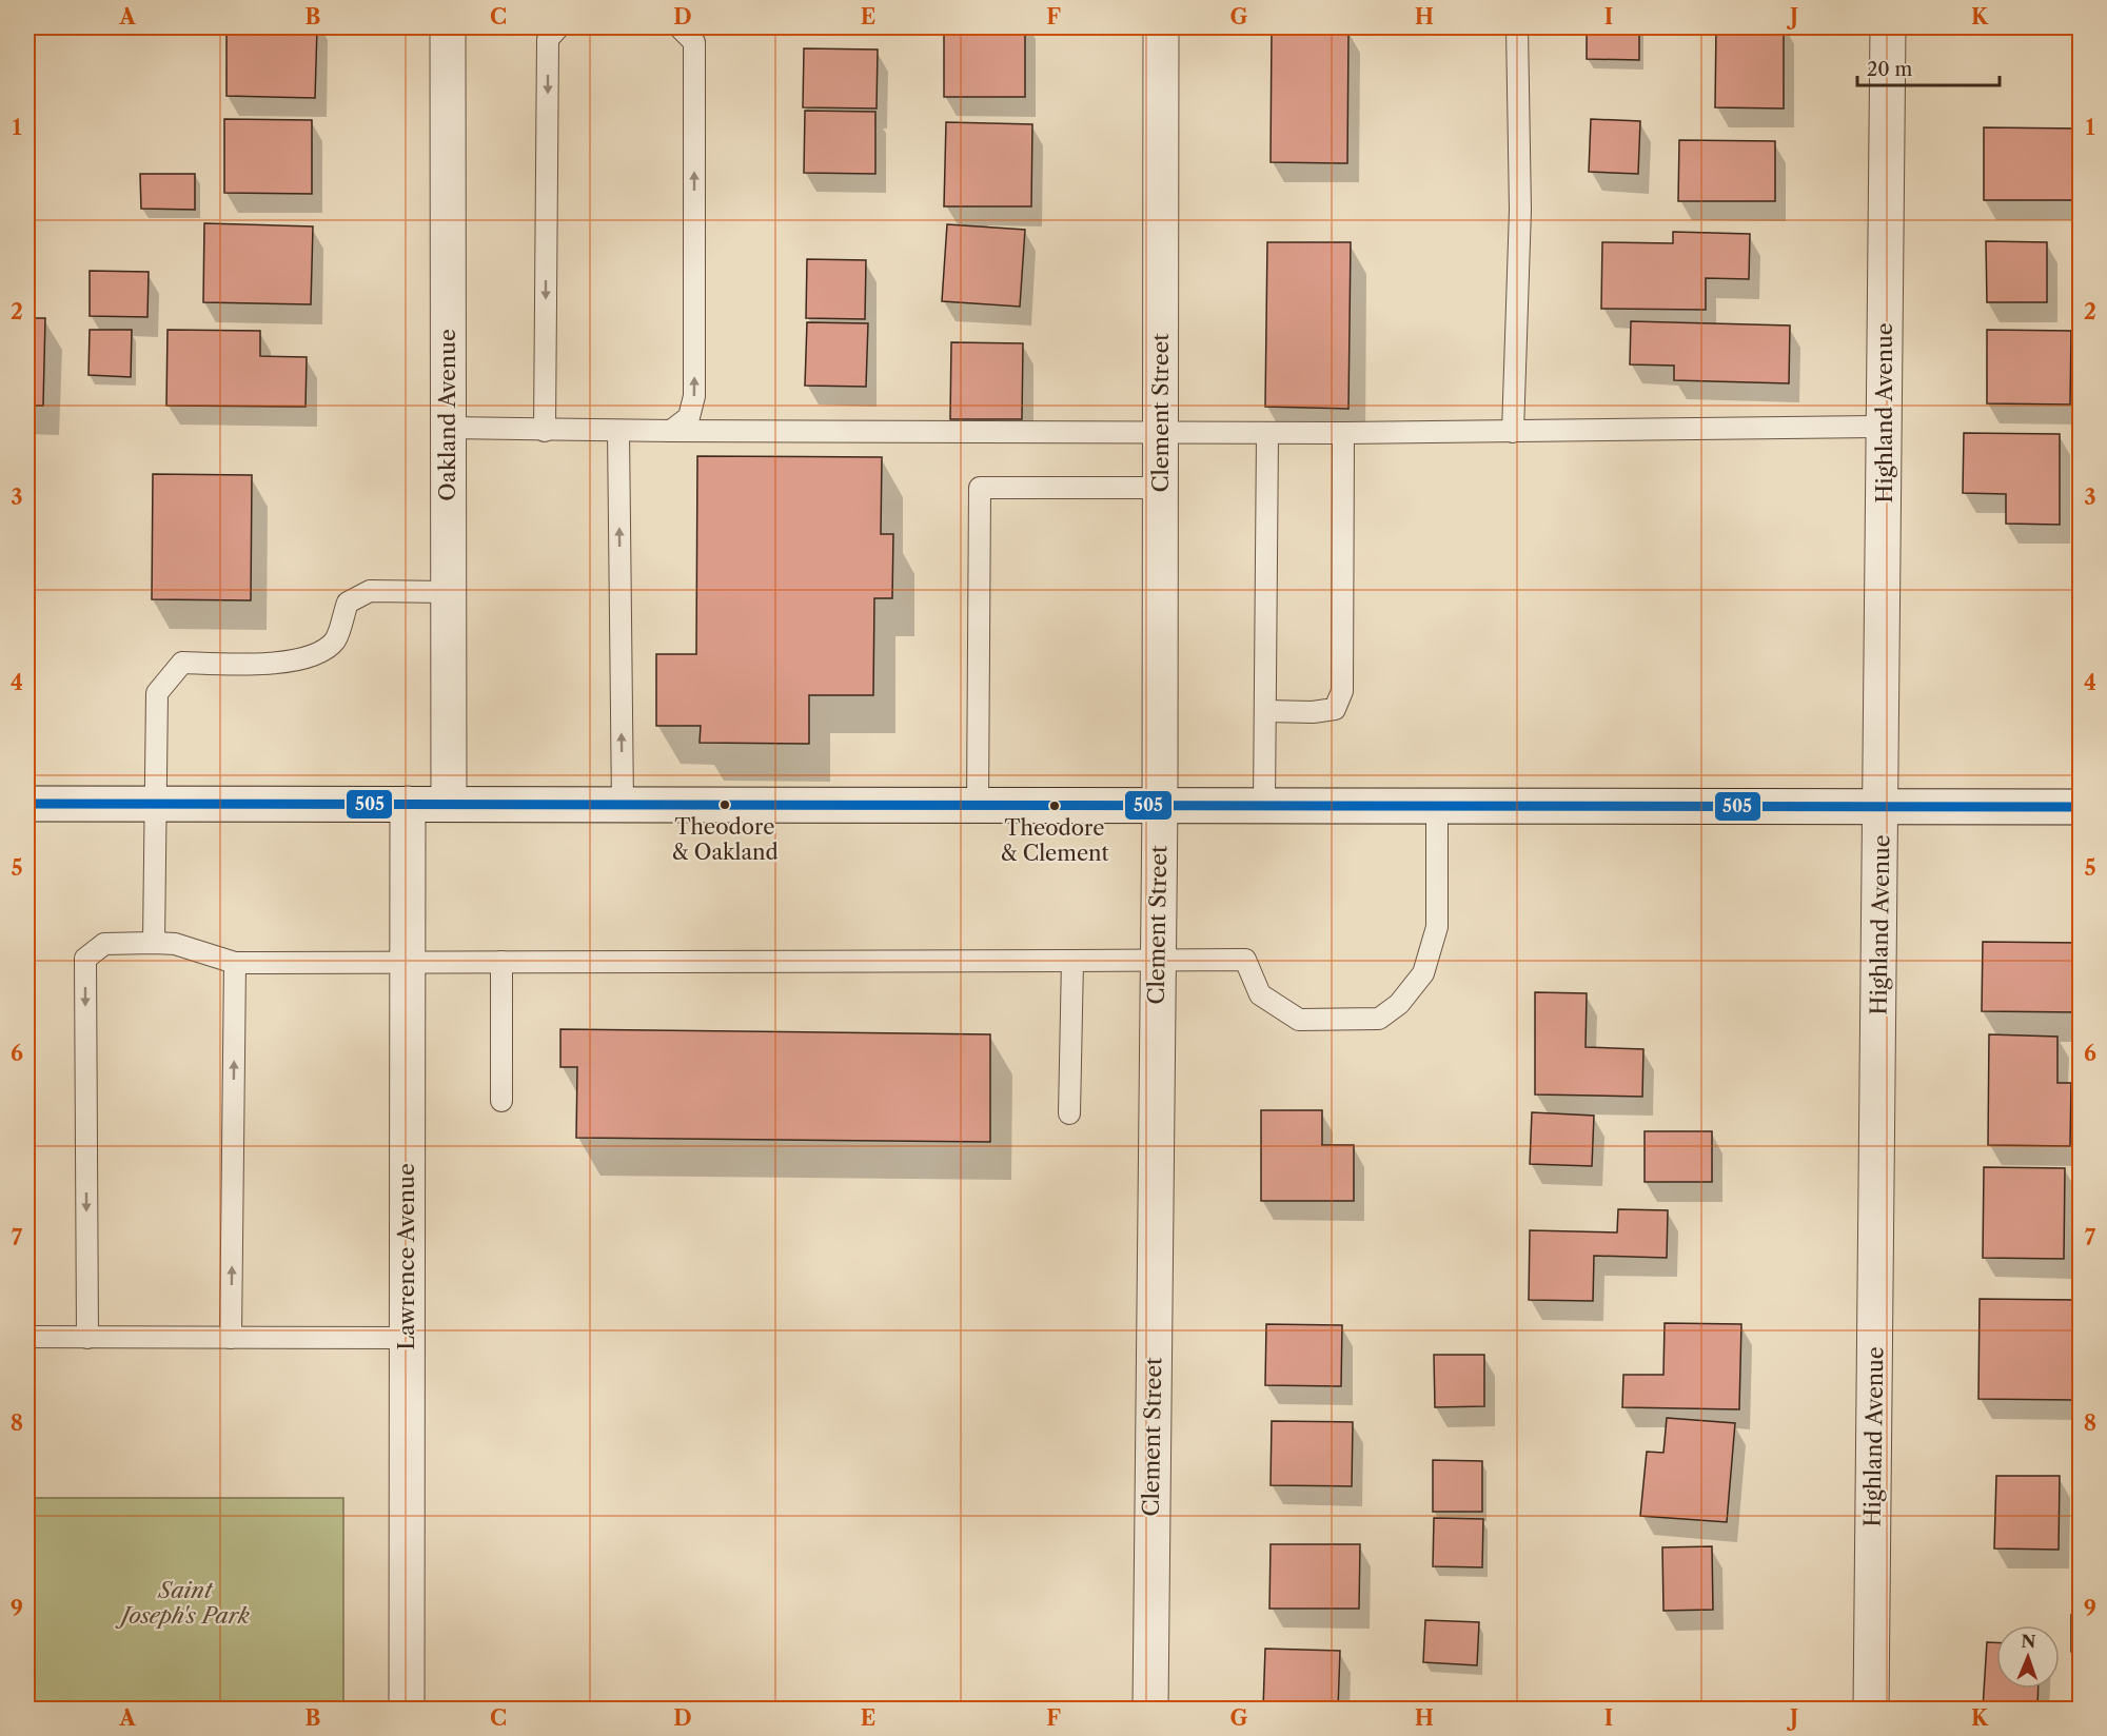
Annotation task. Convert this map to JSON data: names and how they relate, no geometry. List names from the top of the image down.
{
  "streets": {
    "street": [
      "Clement Street",
      "Highland Avenue",
      "Oakland Avenue",
      "Lawrence Avenue"
    ]
  },
  "parks": ["Saint Joseph's Park"],
  "places": ["Theodore & Oakland", "Theodore & Clement"],
  "lines": ["transit line 505"],
  "scale_bar": "20 m",
  "north": "top",
  "grid": {
    "columns": [
      "A",
      "B",
      "C",
      "D",
      "E",
      "F",
      "G",
      "H",
      "I",
      "J",
      "K"
    ],
    "rows": [
      "1",
      "2",
      "3",
      "4",
      "5",
      "6",
      "7",
      "8",
      "9"
    ]
  }
}
